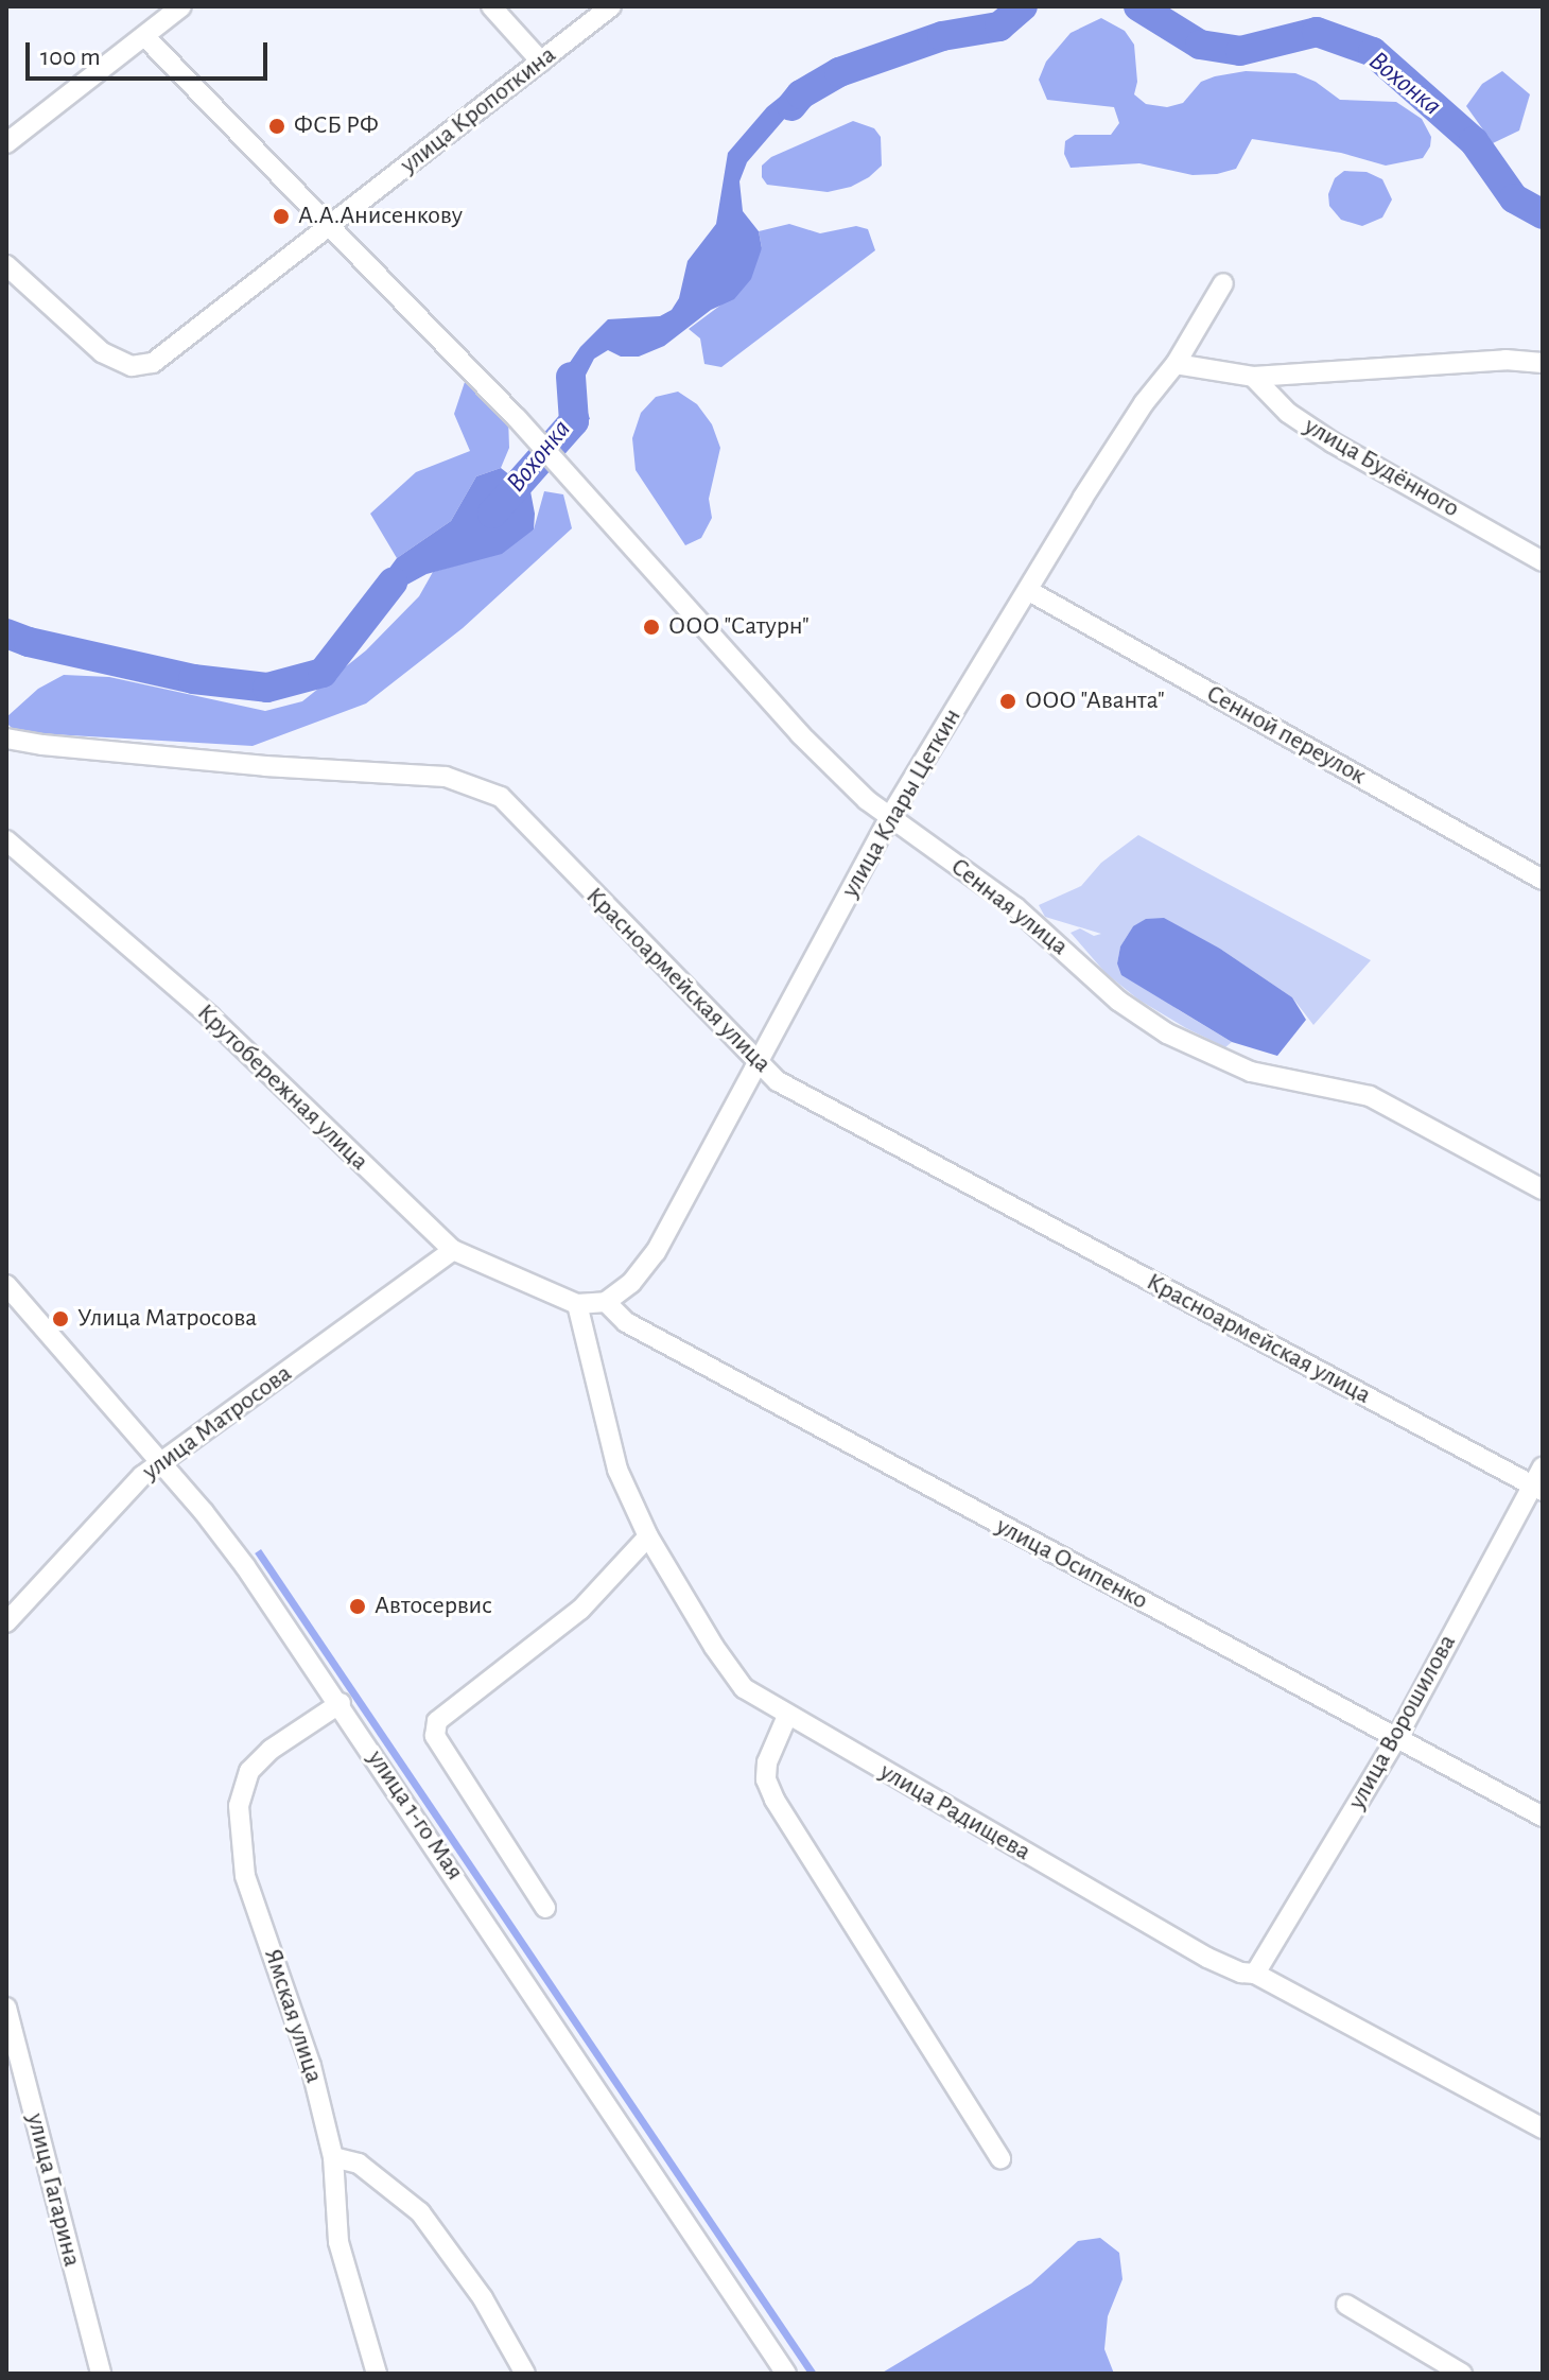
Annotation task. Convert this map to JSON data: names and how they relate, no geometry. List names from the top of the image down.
{
  "streets": {
    "street": [
      "улица Кропоткина",
      "улица Будённого",
      "Сенной переулок",
      "улица Клары Цеткин",
      "Сенная улица",
      "Красноармейская улица",
      "Крутобережная улица",
      "улица Матросова",
      "улица Осипенко",
      "улица Ворошилова",
      "улица Радищева",
      "улица 1-го Мая",
      "Ямская улица",
      "улица Гагарина"
    ]
  },
  "crossings": [
    ["улица Кропоткина", "Сенная улица"],
    ["Сенной переулок", "улица Клары Цеткин"],
    ["улица Клары Цеткин", "Сенная улица"],
    ["улица Клары Цеткин", "Красноармейская улица"],
    ["улица Клары Цеткин", "улица Осипенко"],
    ["Красноармейская улица", "улица Ворошилова"],
    ["Крутобережная улица", "улица Матросова"],
    ["Крутобережная улица", "улица Радищева"],
    ["улица Матросова", "улица 1-го Мая"],
    ["улица Осипенко", "улица Ворошилова"],
    ["улица Ворошилова", "улица Радищева"],
    ["улица 1-го Мая", "Ямская улица"]
  ],
  "water": ["Вохонка"],
  "places": [
    "ФСБ РФ",
    "А.А.Анисенкову",
    "ООО \"Сатурн\"",
    "ООО \"Аванта\"",
    "Улица Матросова",
    "Автосервис"
  ],
  "scale_bar": "100 m"
}
